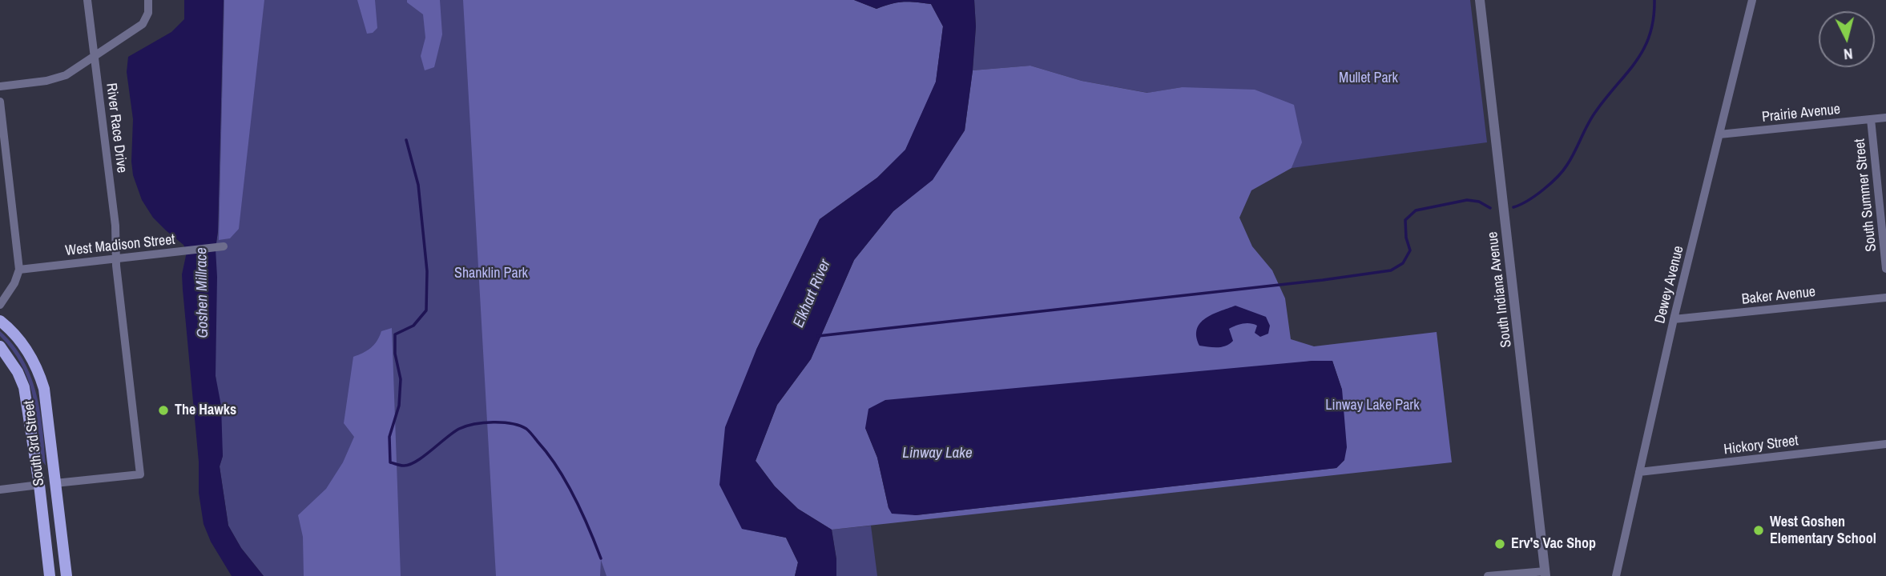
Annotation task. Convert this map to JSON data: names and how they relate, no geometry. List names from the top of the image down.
{
  "streets": {
    "main road": ["South 3rd Street"],
    "street": [
      "Prairie Avenue",
      "River Race Drive",
      "South Summer Street",
      "West Madison Street",
      "Dewey Avenue",
      "South Indiana Avenue",
      "Baker Avenue",
      "Hickory Street"
    ]
  },
  "crossings": [
    ["Prairie Avenue", "South Summer Street"],
    ["Prairie Avenue", "Dewey Avenue"],
    ["River Race Drive", "West Madison Street"],
    ["River Race Drive", "South 3rd Street"],
    ["Dewey Avenue", "Baker Avenue"],
    ["Dewey Avenue", "Hickory Street"]
  ],
  "water": ["Goshen Millrace", "Elkhart River", "Linway Lake"],
  "parks": ["Mullet Park", "Shanklin Park", "Linway Lake Park"],
  "places": ["The Hawks", "West Goshen Elementary School", "Erv's Vac Shop"],
  "north": "bottom"
}
